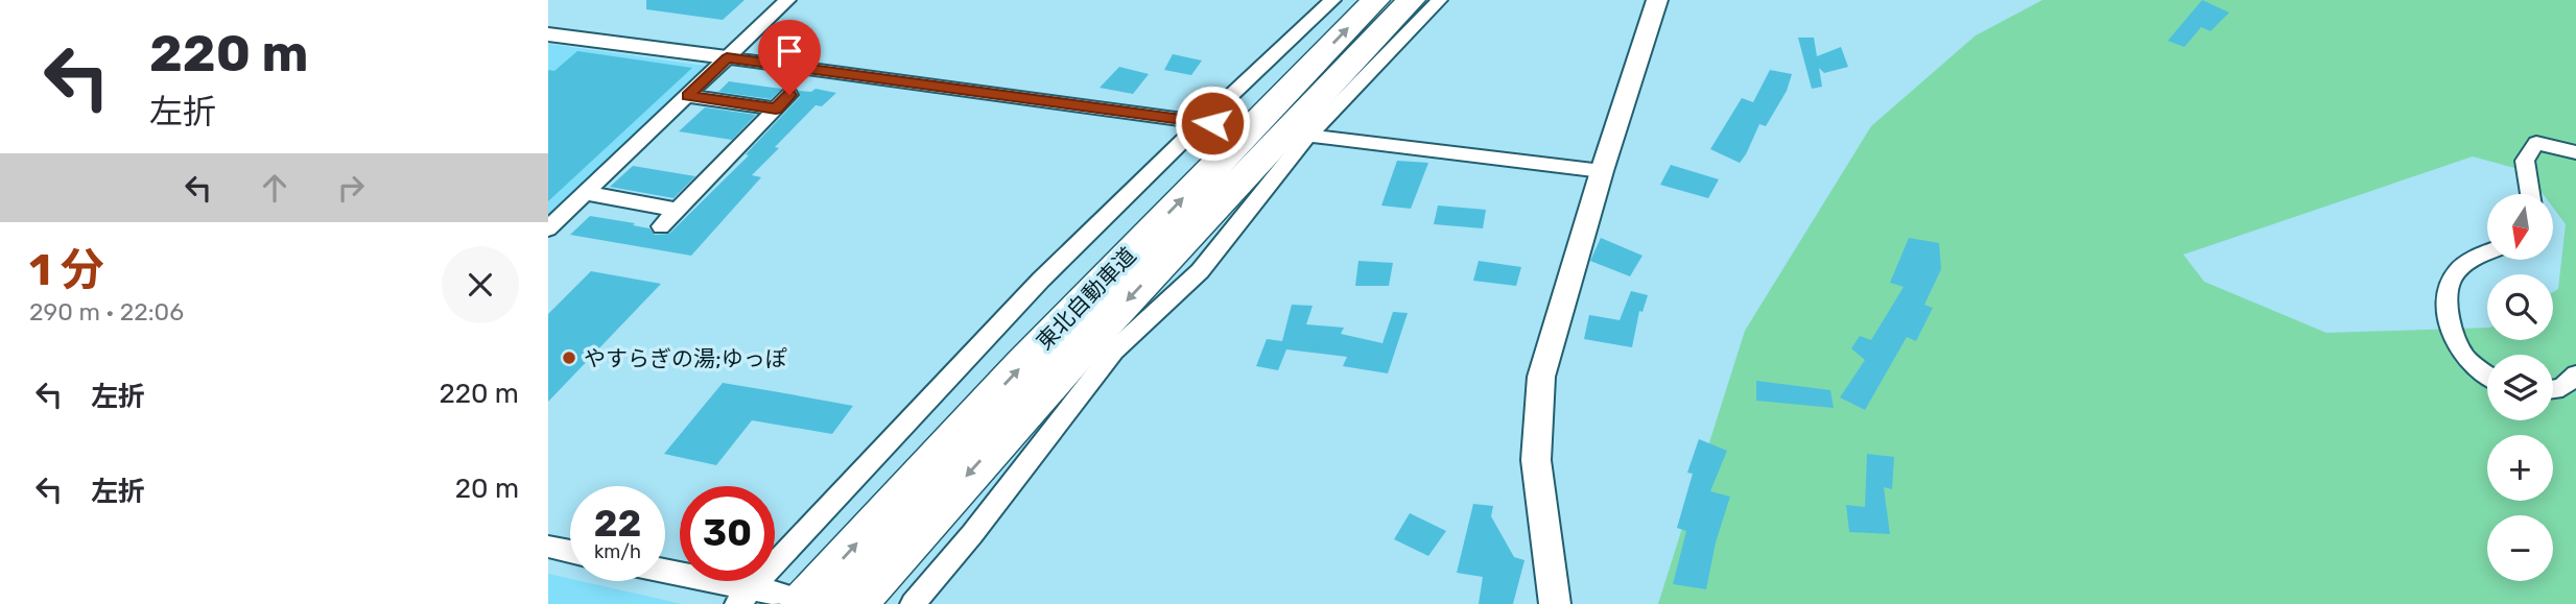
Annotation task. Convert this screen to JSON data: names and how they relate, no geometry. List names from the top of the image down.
{
  "streets": {
    "highway": ["東北自動車道"]
  },
  "places": ["やすらぎの湯;ゆっぽ"],
  "north": "bottom",
  "page": {
    "turn": ["220 m", "左折"],
    "map_buttons": ["+", "−"],
    "heading": ["1 分", "290 m · 22:06"],
    "list": [
      {
        "name": "左折",
        "value": "220 m"
      },
      {
        "name": "左折",
        "value": "20 m"
      }
    ],
    "speed": "22 km/h",
    "limit": "30"
  }
}
